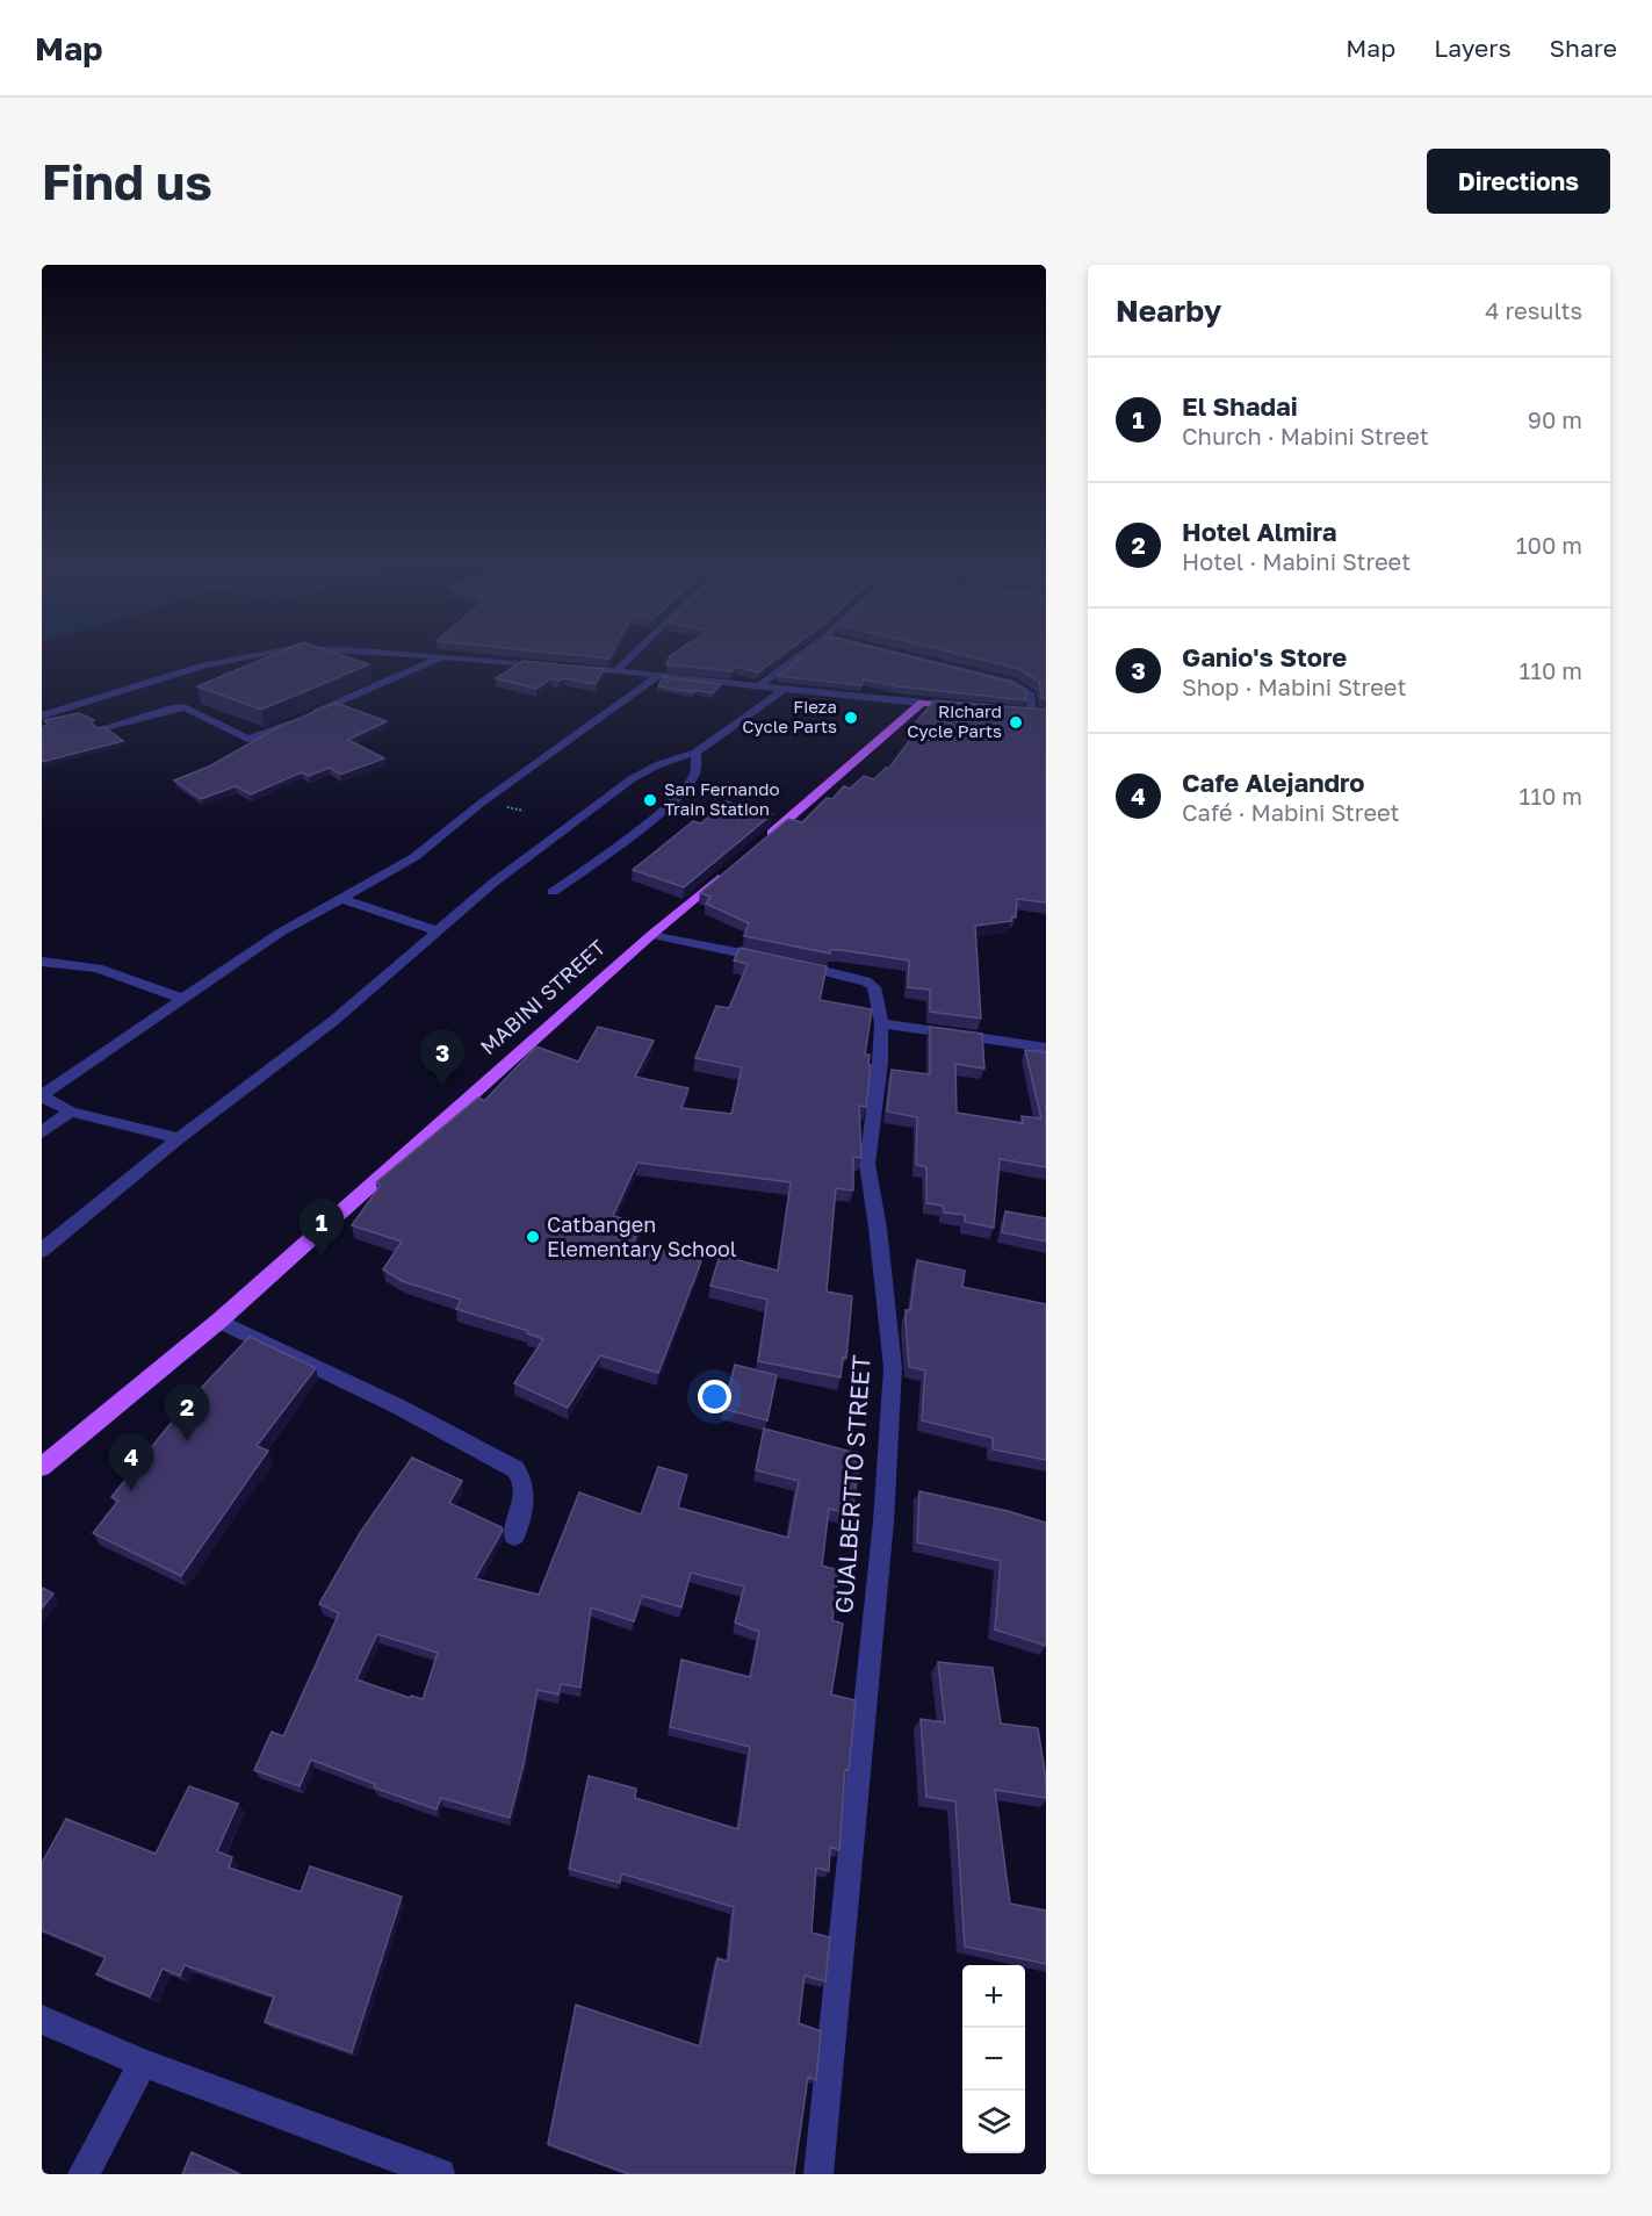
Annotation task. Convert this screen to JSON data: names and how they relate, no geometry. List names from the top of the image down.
{
  "streets": {
    "main road": ["MABINI STREET"],
    "street": ["GUALBERTTO STREET"]
  },
  "crossings": [
    ["MABINI STREET", "GUALBERTTO STREET"]
  ],
  "places": [
    "Fieza Cycle Parts",
    "Richard Cycle Parts",
    "San Fernando Train Station",
    "Catbangen Elementary School"
  ],
  "page": {
    "header": "Map",
    "nav": ["Map", "Layers", "Share"],
    "buttons": "Directions",
    "title": "Find us",
    "heading": ["Nearby", "4 results"],
    "list": [
      {
        "mark": "1",
        "name": "El Shadai",
        "note": "Church · Mabini Street",
        "value": "90 m"
      },
      {
        "mark": "2",
        "name": "Hotel Almira",
        "note": "Hotel · Mabini Street",
        "value": "100 m"
      },
      {
        "mark": "3",
        "name": "Ganio's Store",
        "note": "Shop · Mabini Street",
        "value": "110 m"
      },
      {
        "mark": "4",
        "name": "Cafe Alejandro",
        "note": "Café · Mabini Street",
        "value": "110 m"
      }
    ],
    "pins": [
      "3",
      "1",
      "2",
      "4"
    ],
    "map_buttons": ["+", "−"]
  }
}
